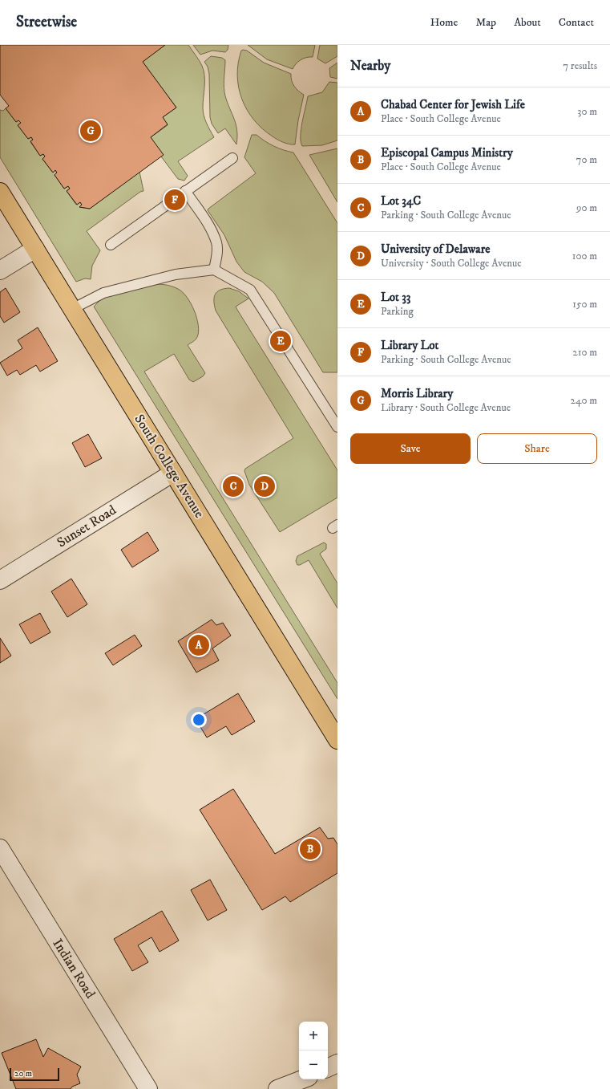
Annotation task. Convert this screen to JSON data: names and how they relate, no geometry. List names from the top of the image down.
{
  "streets": {
    "main road": ["South College Avenue"],
    "street": ["Sunset Road", "Indian Road"]
  },
  "crossings": [
    ["South College Avenue", "Sunset Road"]
  ],
  "scale_bar": "20 m",
  "page": {
    "header": "Streetwise",
    "nav": [
      "Home",
      "Map",
      "About",
      "Contact"
    ],
    "heading": ["Nearby", "7 results"],
    "list": [
      {
        "mark": "A",
        "name": "Chabad Center for Jewish Life",
        "note": "Place · South College Avenue",
        "value": "30 m"
      },
      {
        "mark": "B",
        "name": "Episcopal Campus Ministry",
        "note": "Place · South College Avenue",
        "value": "70 m"
      },
      {
        "mark": "C",
        "name": "Lot 34C",
        "note": "Parking · South College Avenue",
        "value": "90 m"
      },
      {
        "mark": "D",
        "name": "University of Delaware",
        "note": "University · South College Avenue",
        "value": "100 m"
      },
      {
        "mark": "E",
        "name": "Lot 33",
        "note": "Parking",
        "value": "150 m"
      },
      {
        "mark": "F",
        "name": "Library Lot",
        "note": "Parking · South College Avenue",
        "value": "210 m"
      },
      {
        "mark": "G",
        "name": "Morris Library",
        "note": "Library · South College Avenue",
        "value": "240 m"
      }
    ],
    "pins": [
      "G",
      "F",
      "E",
      "C",
      "D",
      "A",
      "B"
    ],
    "buttons": ["Save", "Share"],
    "map_buttons": ["+", "−"],
    "scale": "20 m"
  }
}
